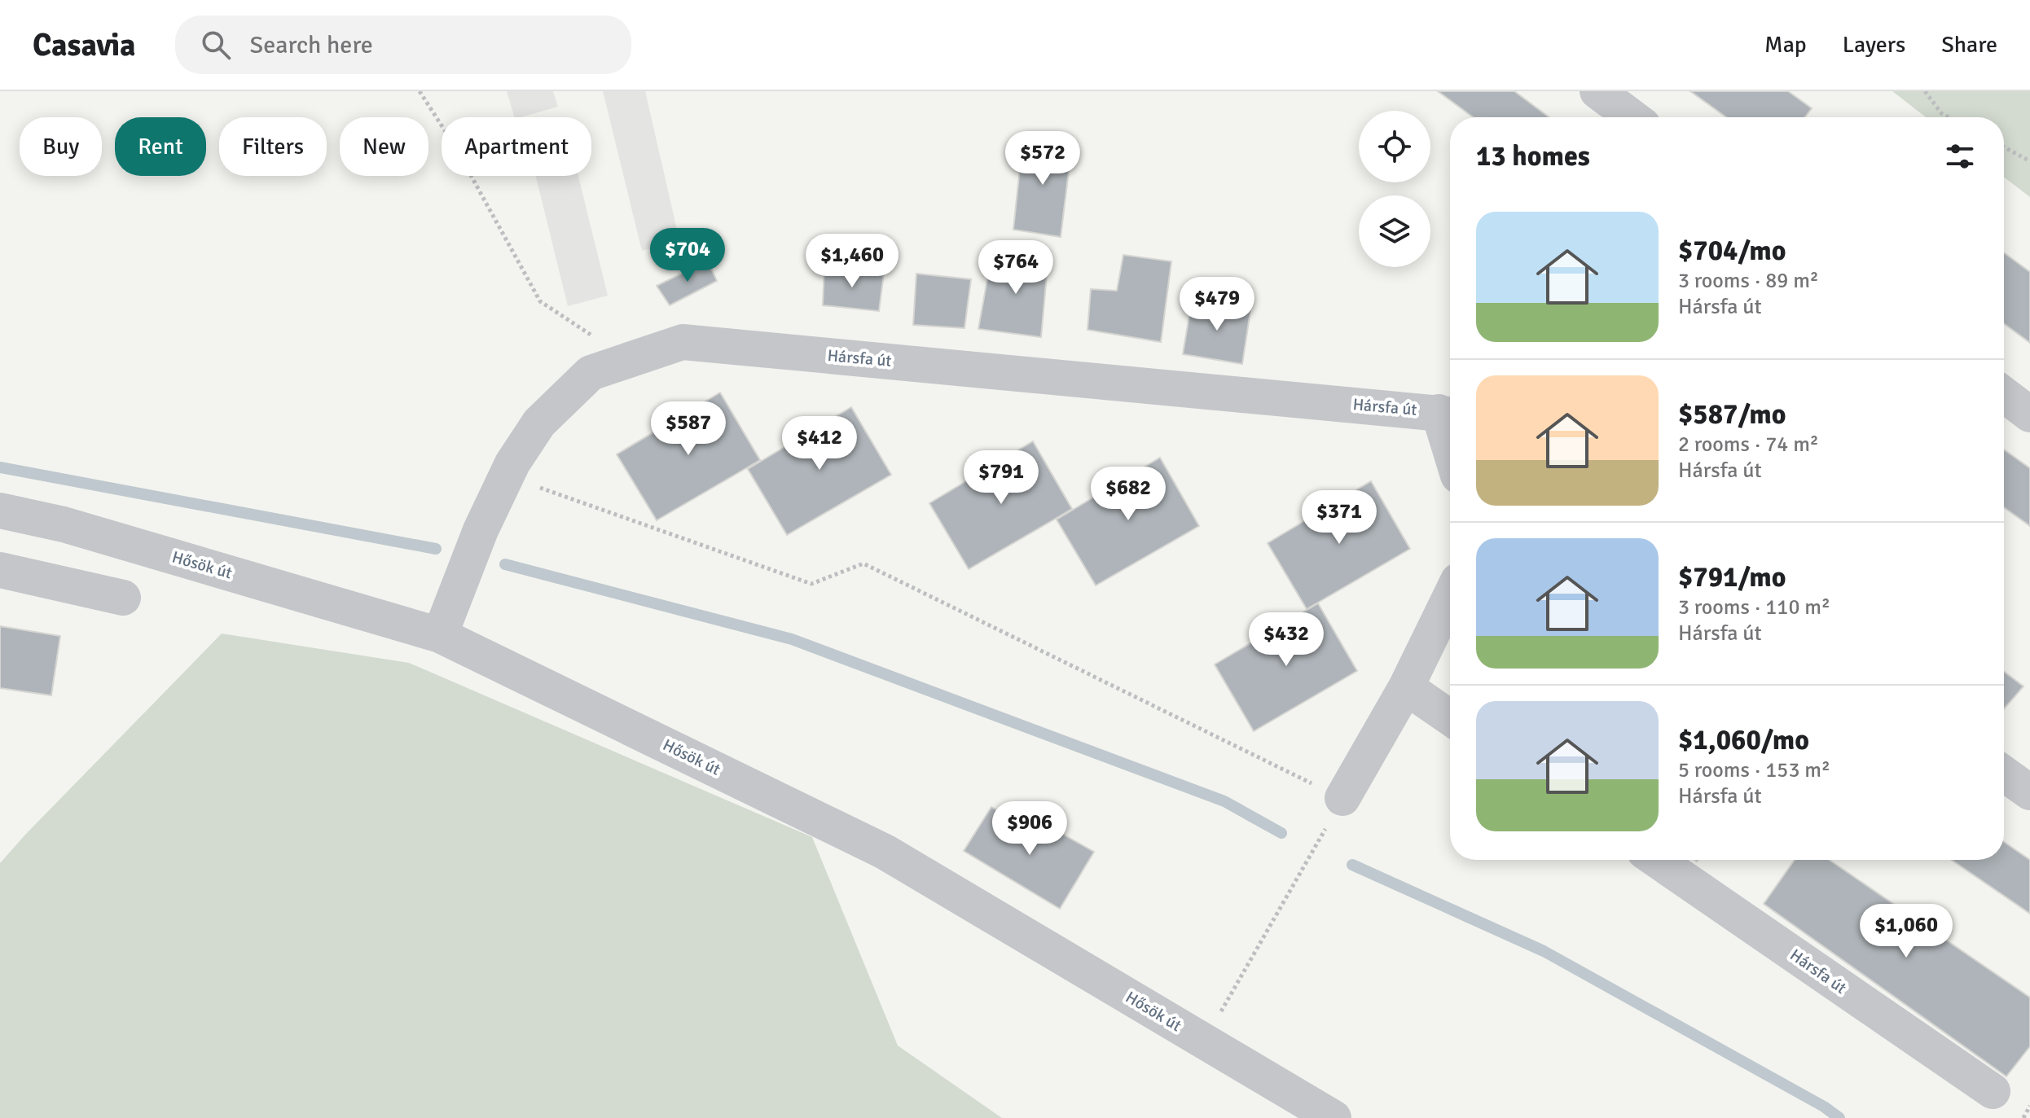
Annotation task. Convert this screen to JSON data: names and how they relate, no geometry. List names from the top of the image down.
{
  "streets": {
    "street": ["Hársfa út", "Hősök út"]
  },
  "crossings": [
    ["Hársfa út", "Hősök út"]
  ],
  "page": {
    "header": "Casavia",
    "search": "Search here",
    "nav": ["Map", "Layers", "Share"],
    "chip": [
      "Buy",
      "Rent",
      "Filters",
      "New",
      "Apartment"
    ],
    "heading": "13 homes",
    "price": [
      "$572",
      "$704",
      "$1,460",
      "$764",
      "$479",
      "$587",
      "$412",
      "$791",
      "$682",
      "$371",
      "$432",
      "$906",
      "$1,060"
    ],
    "list": [
      {
        "name": "$704/mo",
        "note": "3 rooms · 89 m² · Hársfa út"
      },
      {
        "name": "$587/mo",
        "note": "2 rooms · 74 m² · Hársfa út"
      },
      {
        "name": "$791/mo",
        "note": "3 rooms · 110 m² · Hársfa út"
      },
      {
        "name": "$1,060/mo",
        "note": "5 rooms · 153 m² · Hársfa út"
      }
    ]
  }
}
